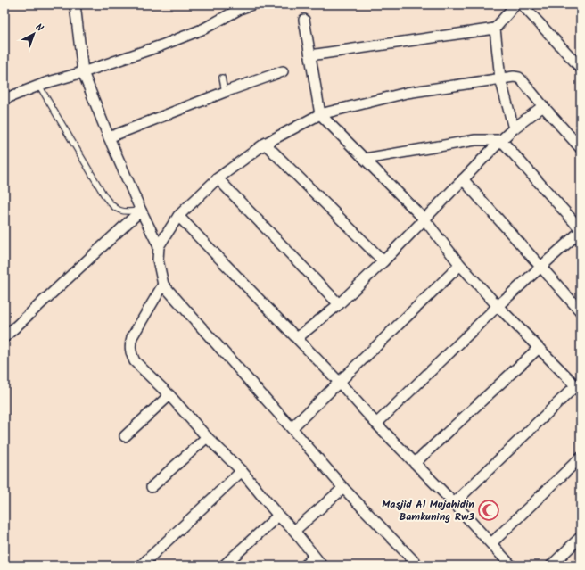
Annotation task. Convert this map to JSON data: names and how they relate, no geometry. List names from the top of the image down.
{
  "places": {
    "mosque": ["Masjid Al Mujahidin Bamkuning Rw3"]
  },
  "north": "top right"
}
